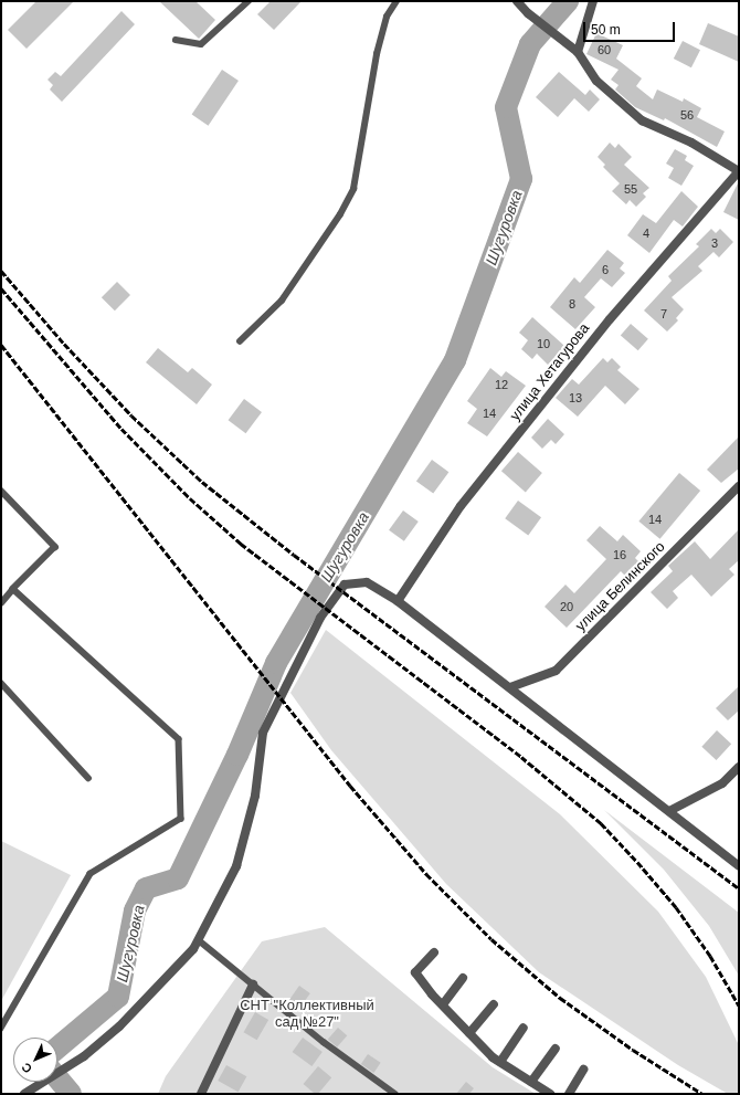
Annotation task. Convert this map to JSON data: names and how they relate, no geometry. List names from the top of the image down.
{
  "streets": {
    "street": ["улица Хетагурова", "улица Белинского"]
  },
  "water": ["Шугуровка"],
  "parks": ["СНТ \"Коллективный сад №27\""],
  "house_numbers": [
    "60",
    "56",
    "55",
    "4",
    "3",
    "6",
    "8",
    "7",
    "10",
    "12",
    "13",
    "14",
    "14",
    "16",
    "20"
  ],
  "scale_bar": "50 m",
  "north": "bottom left"
}
